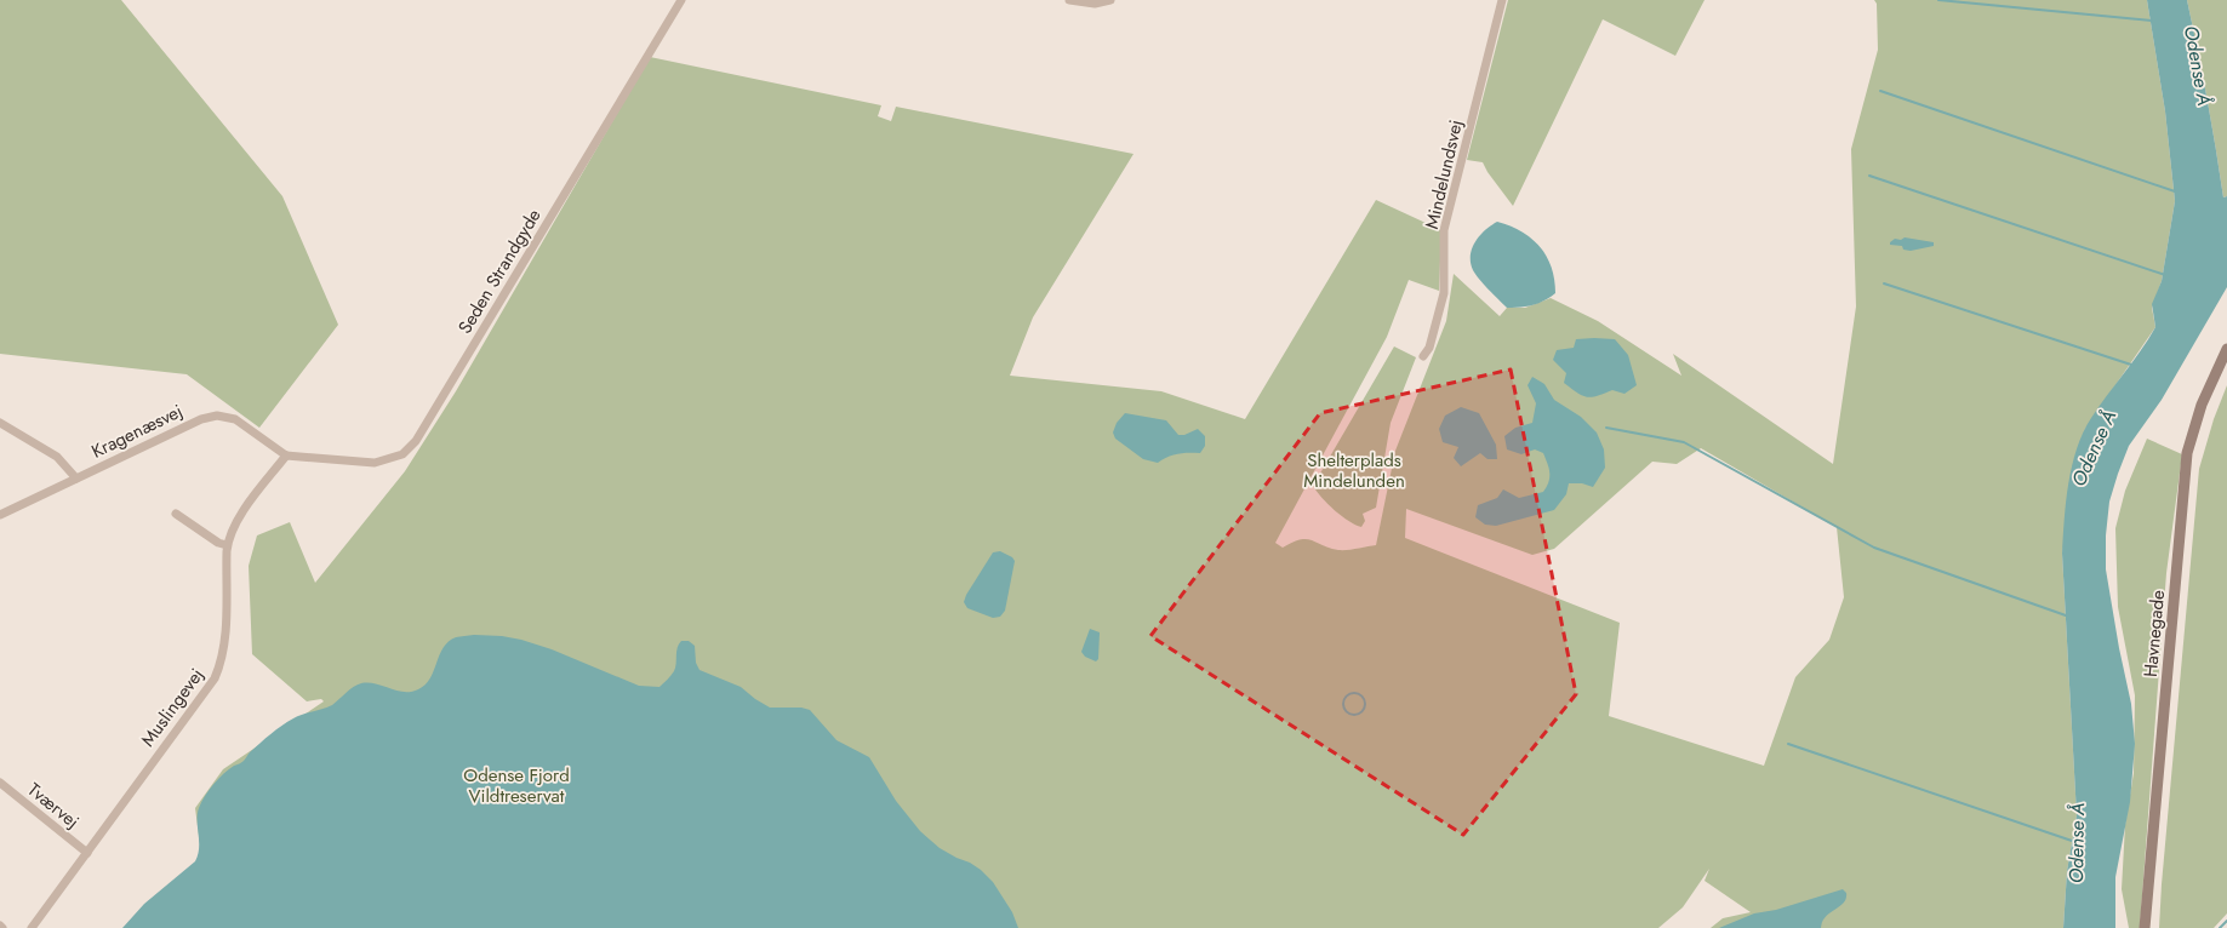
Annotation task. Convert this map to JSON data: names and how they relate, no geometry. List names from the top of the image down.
{
  "streets": {
    "street": [
      "Mindelundsvej",
      "Seden Strandgyde",
      "Kragenæsvej",
      "Havnegade",
      "Muslingevej",
      "Tværvej"
    ]
  },
  "crossings": [
    ["Seden Strandgyde", "Kragenæsvej"],
    ["Seden Strandgyde", "Muslingevej"],
    ["Kragenæsvej", "Muslingevej"],
    ["Muslingevej", "Tværvej"]
  ],
  "water": ["Odense Å"],
  "parks": ["Shelterplads Mindelunden", "Odense Fjord Vildtreservat"]
}
